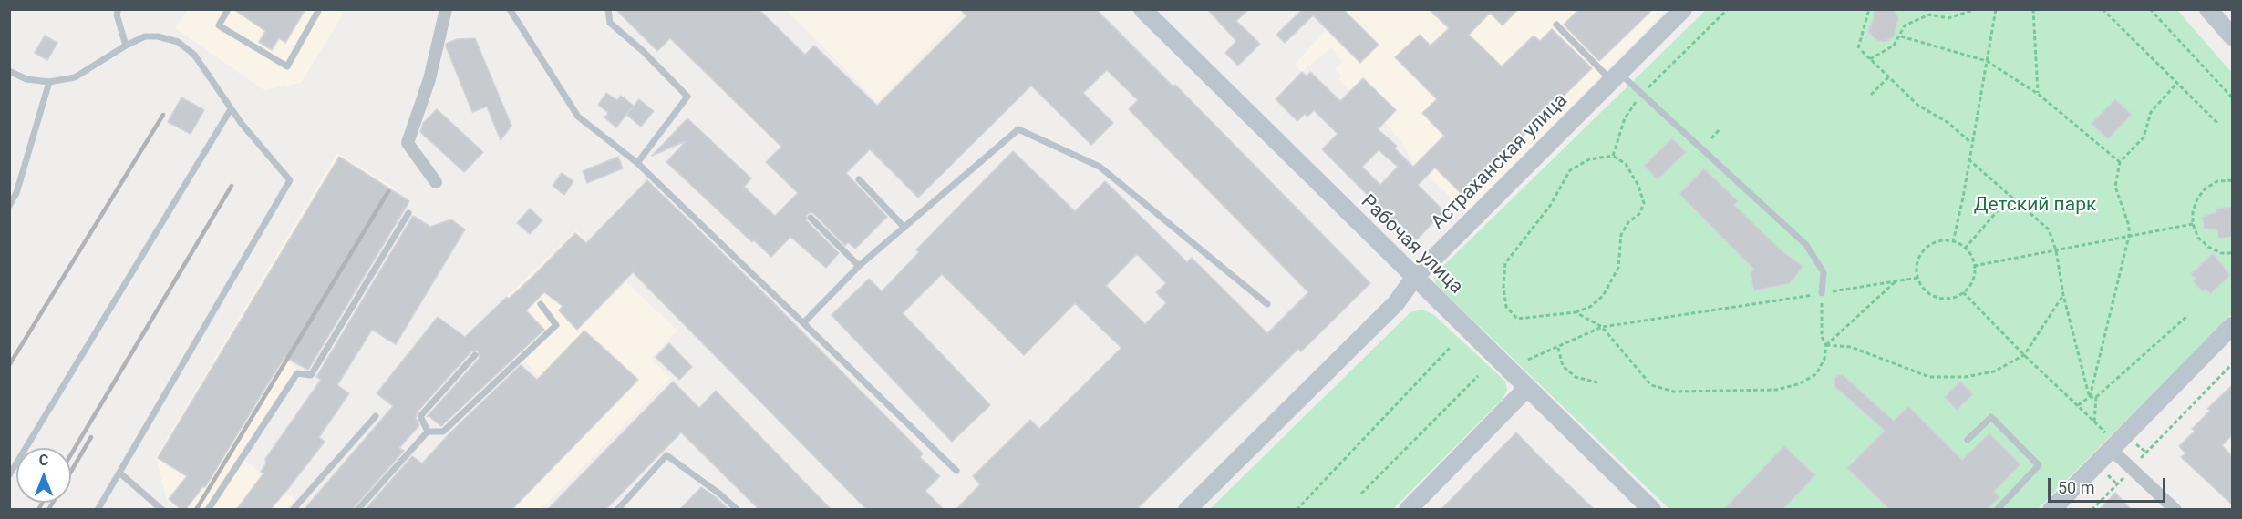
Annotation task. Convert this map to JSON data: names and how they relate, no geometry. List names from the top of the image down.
{
  "streets": {
    "main road": ["Астраханская улица", "Рабочая улица"]
  },
  "crossings": [
    ["Астраханская улица", "Рабочая улица"]
  ],
  "parks": ["Детский парк"],
  "scale_bar": "50 m",
  "north": "top"
}
